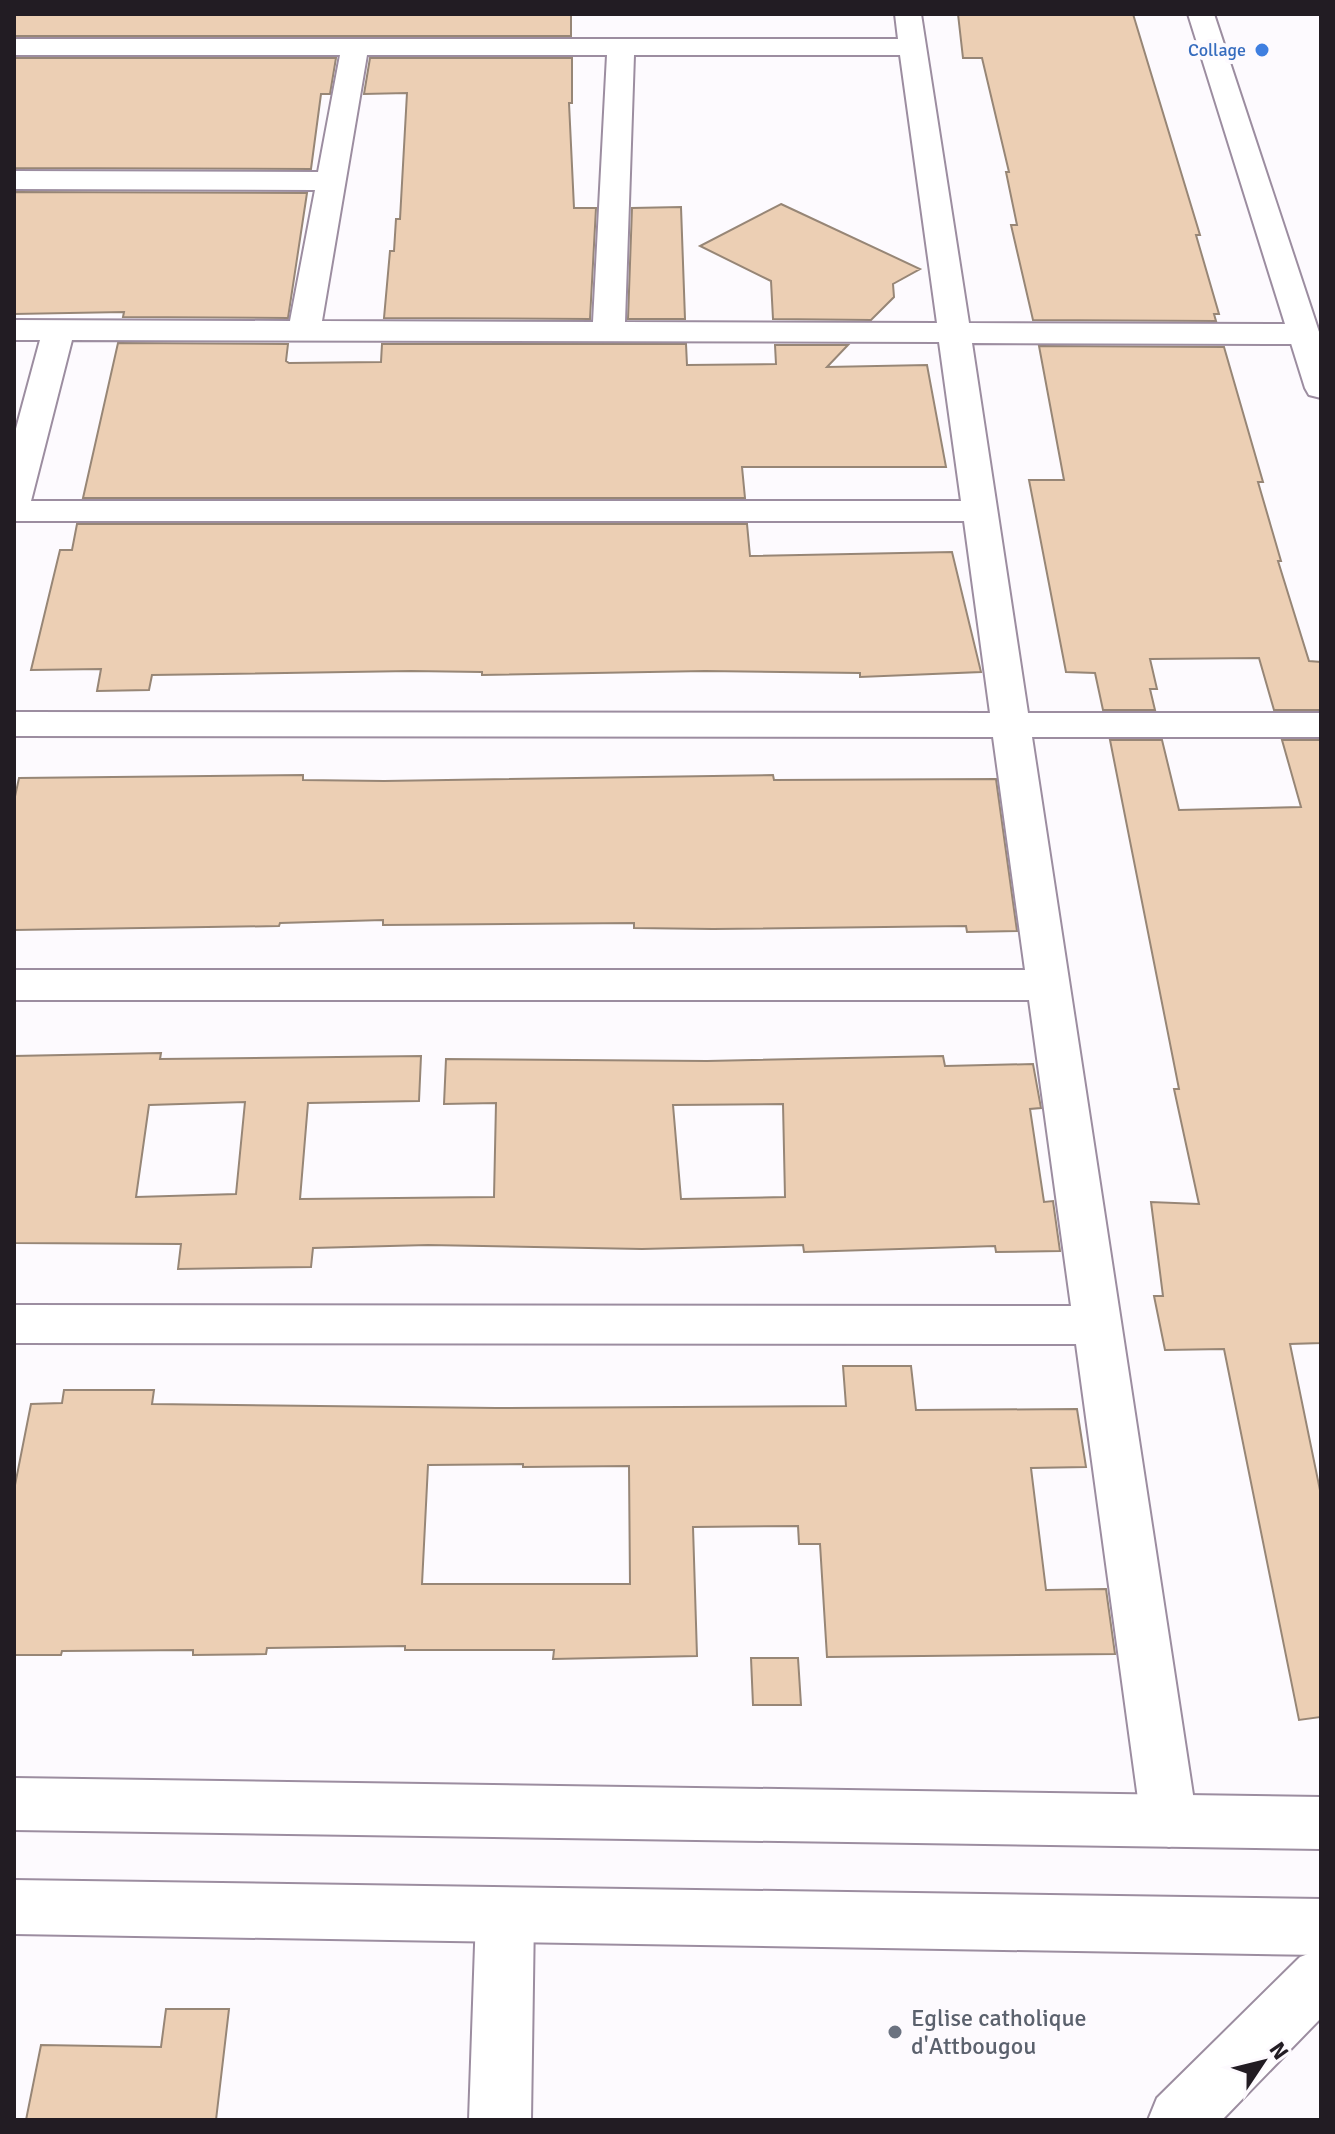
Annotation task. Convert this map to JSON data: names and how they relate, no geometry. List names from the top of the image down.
{
  "places": ["Collage", "Eglise catholique d'Attbougou"],
  "north": "top right"
}
